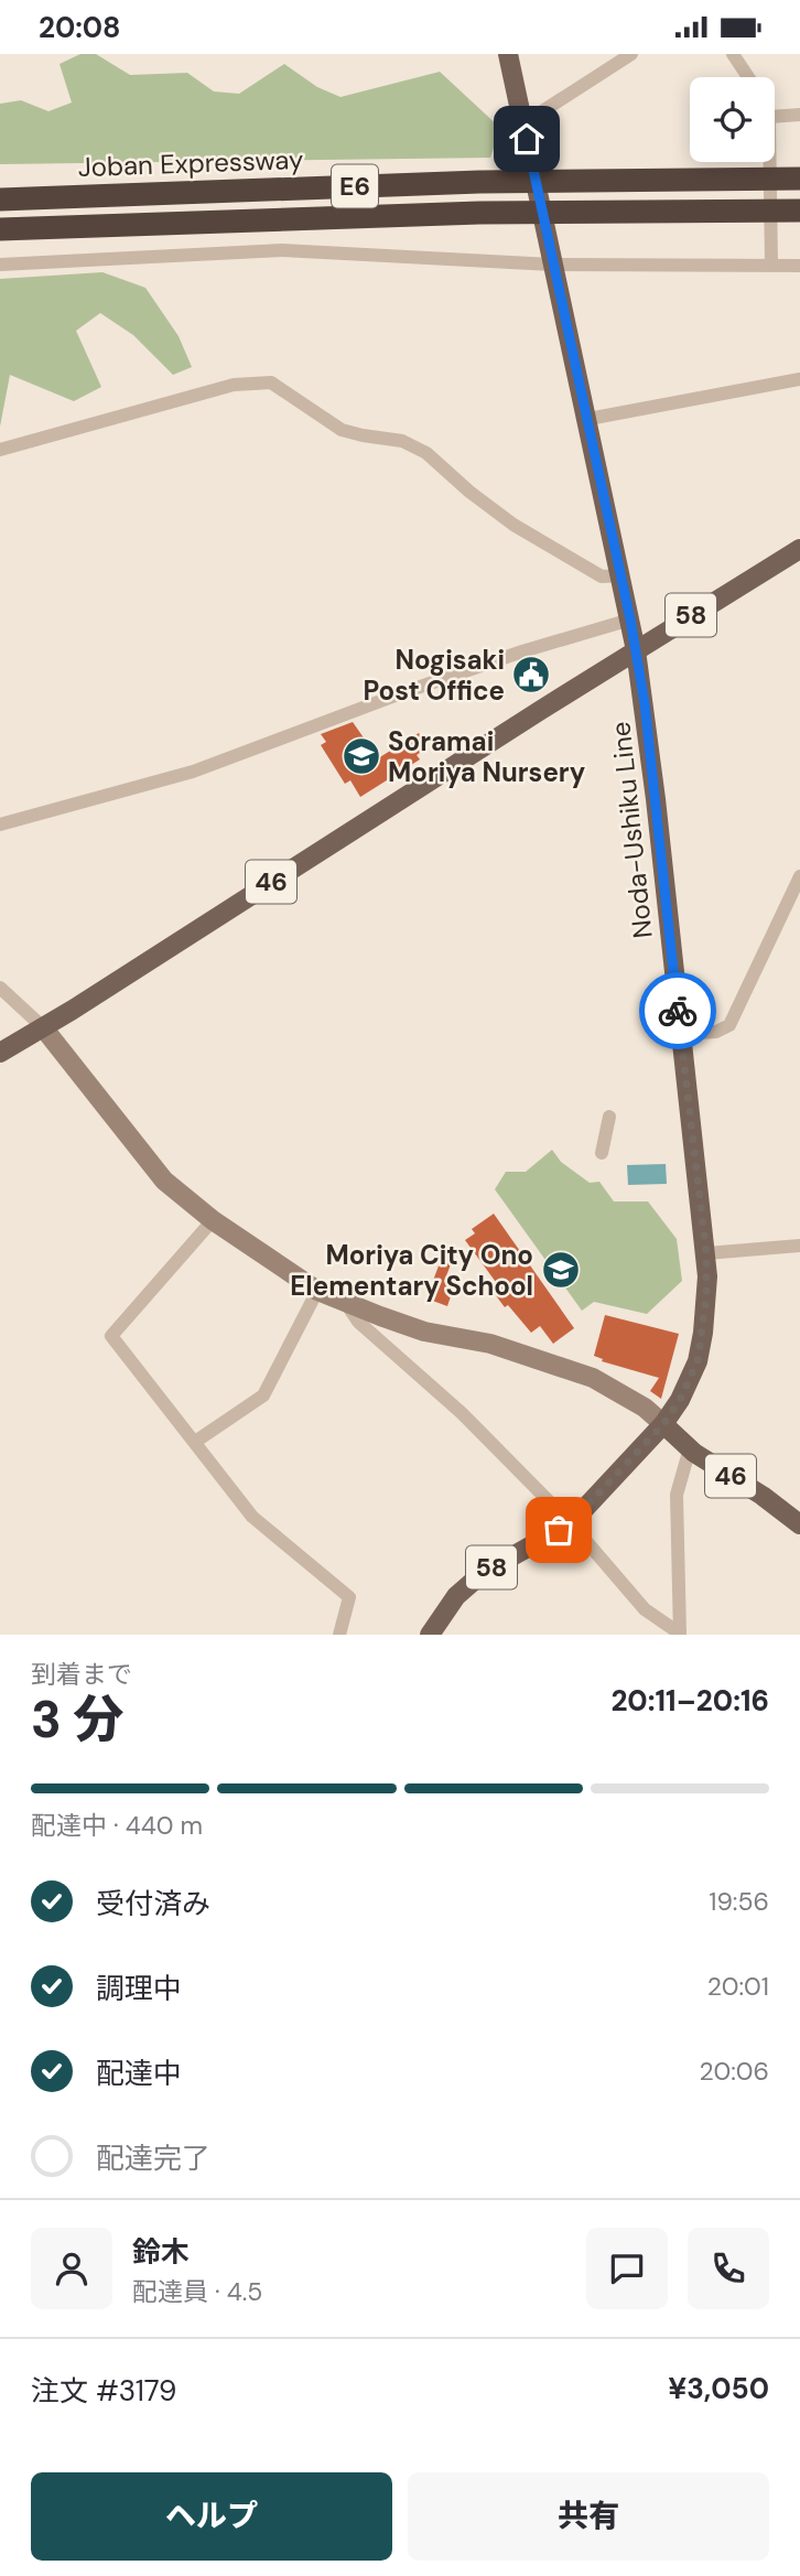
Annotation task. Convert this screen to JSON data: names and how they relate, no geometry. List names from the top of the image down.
{
  "streets": {
    "highway": ["Joban Expressway", "E6"],
    "main road": ["58", "Noda-Ushiku Line", "46"]
  },
  "crossings": [
    ["58", "Noda-Ushiku Line"],
    ["58", "46"],
    ["Noda-Ushiku Line", "46"]
  ],
  "places": {
    "public building": ["Nogisaki Post Office"],
    "school or university": ["Soramai Moriya Nursery", "Moriya City Ono Elementary School"]
  },
  "page": {
    "status": "20:08",
    "heading": ["3 分", "到着まで", "20:11–20:16"],
    "panel": [
      "鈴木",
      "配達員 · 4.5",
      "注文 #3179",
      "¥3,050"
    ],
    "bar": "配達中 · 440 m",
    "list": [
      ["受付済み", "19:56"],
      ["調理中", "20:01"],
      ["配達中", "20:06"],
      "配達完了"
    ],
    "buttons": ["ヘルプ", "共有"]
  }
}
